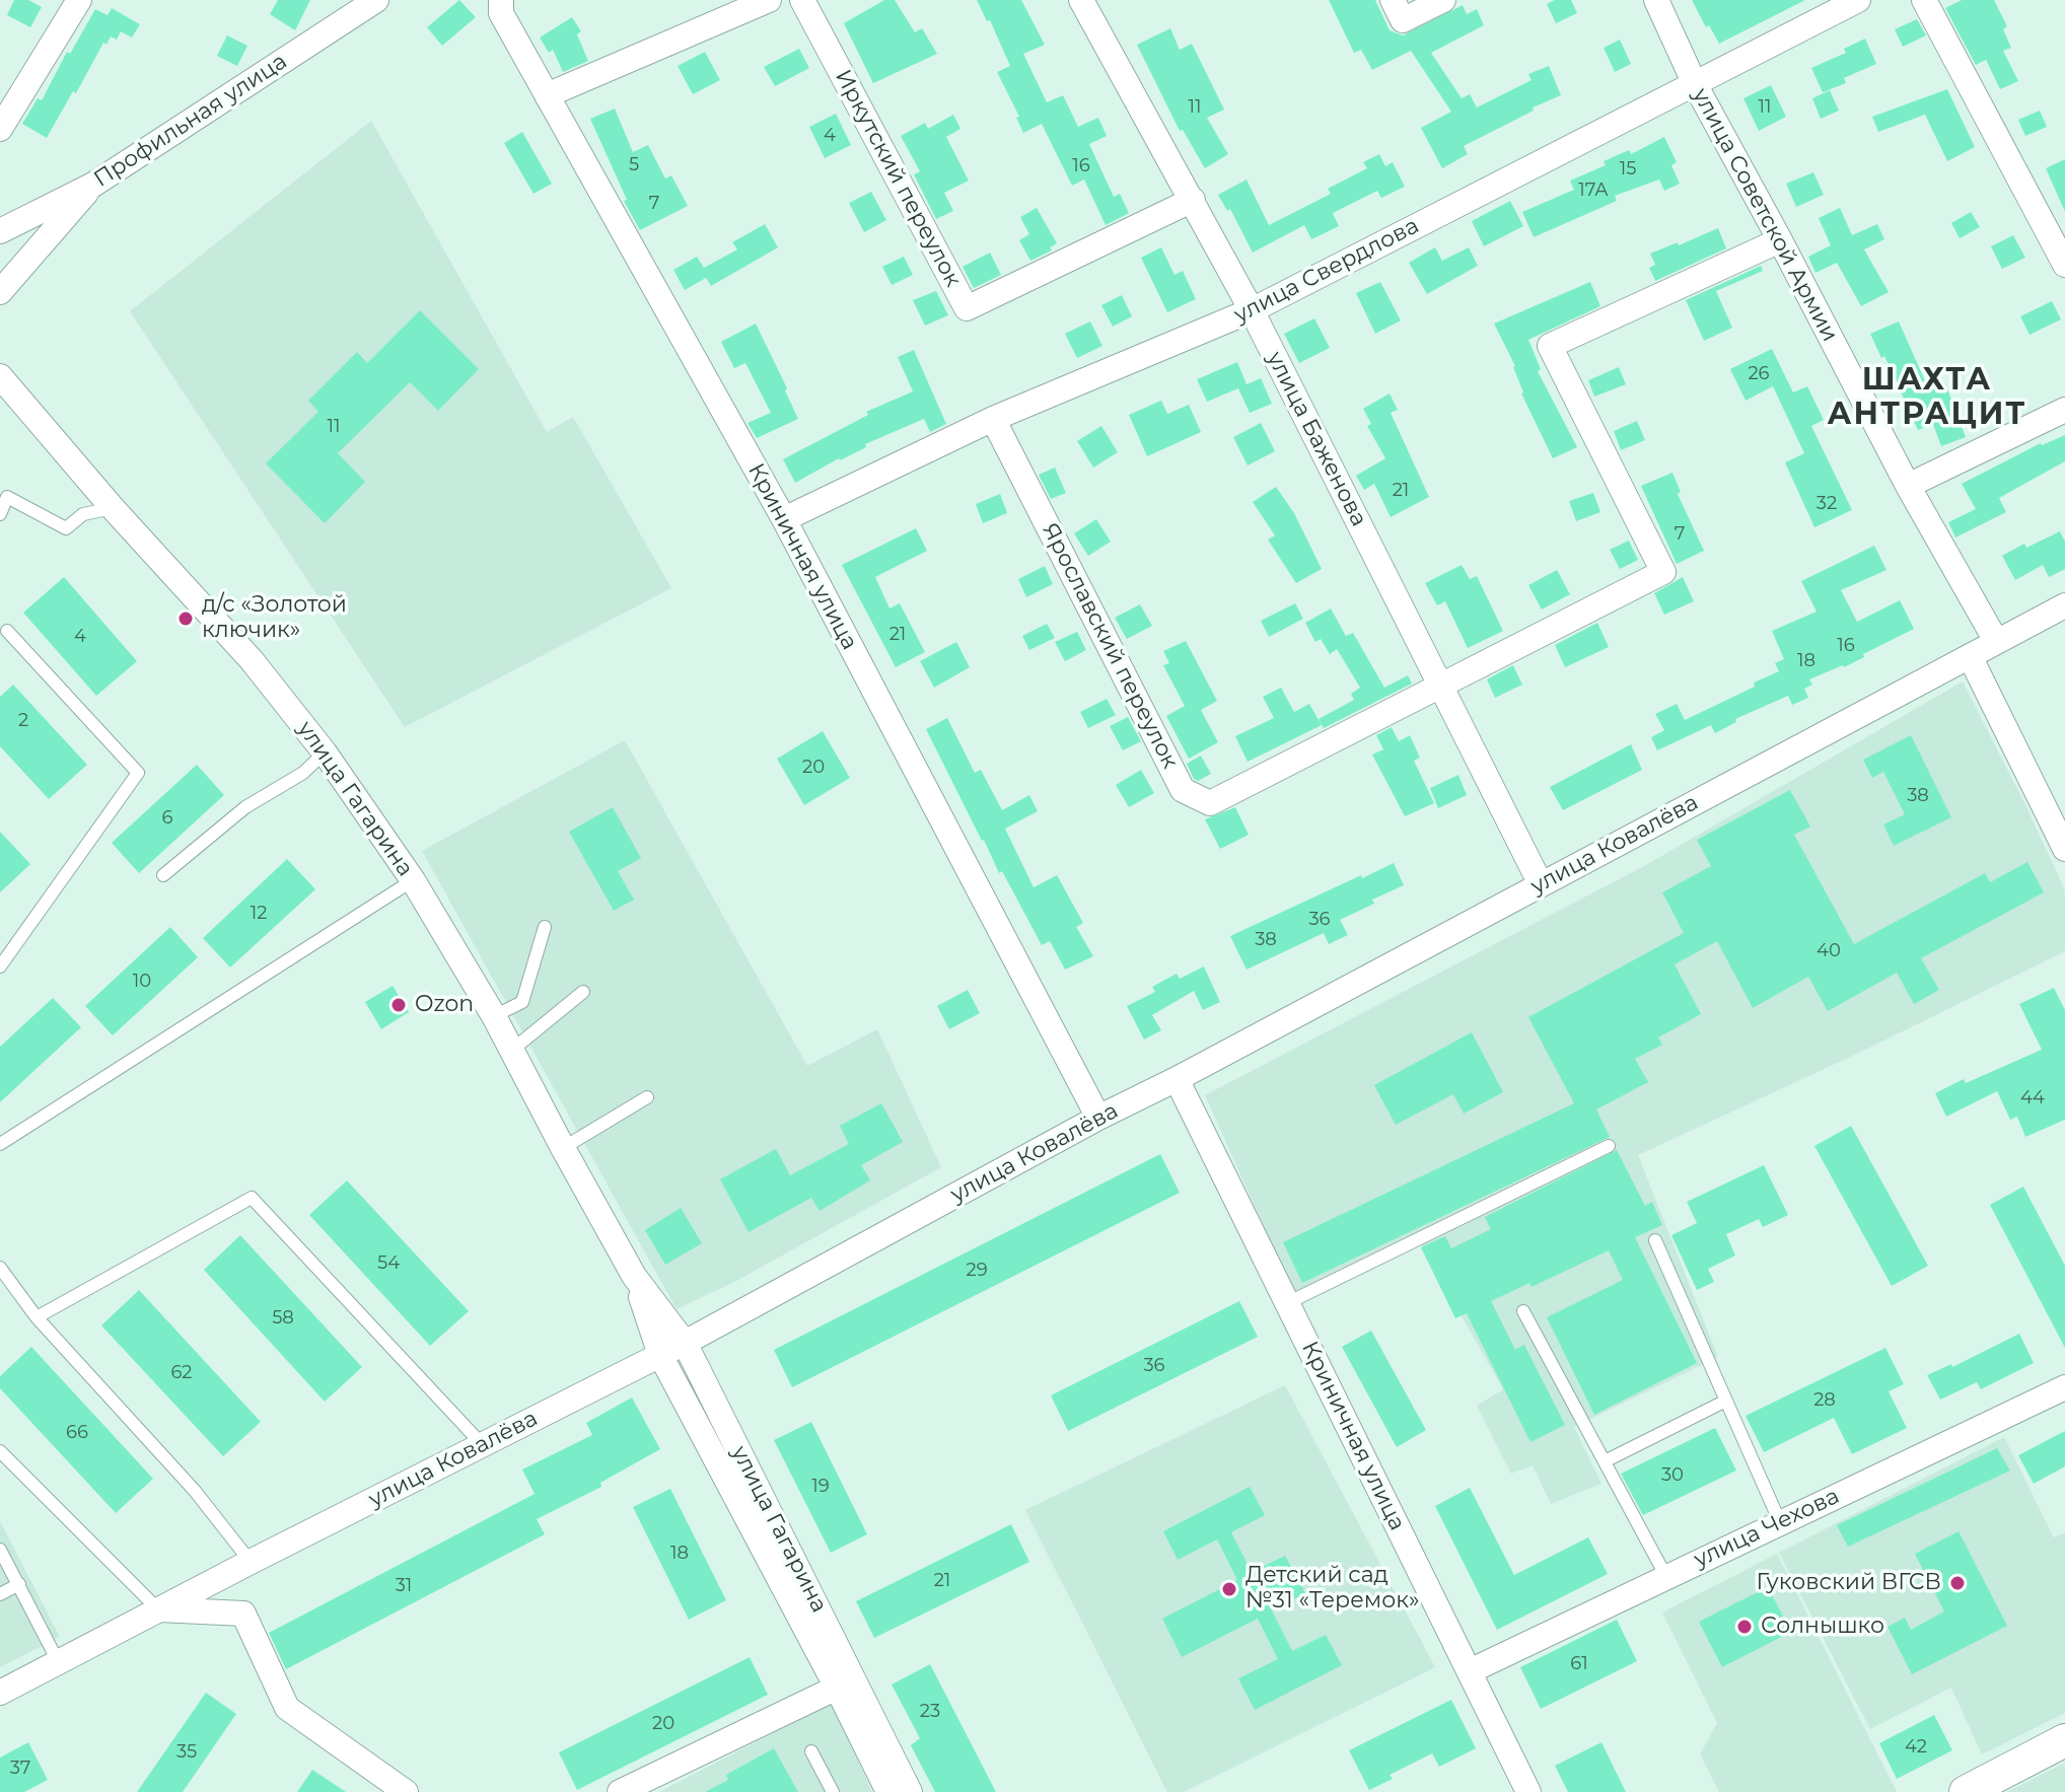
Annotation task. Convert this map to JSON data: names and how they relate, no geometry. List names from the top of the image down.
{
  "streets": {
    "street": [
      "Профильная улица",
      "Иркутский переулок",
      "улица Советской Армии",
      "улица Свердлова",
      "улица Баженова",
      "Криничная улица",
      "Ярославский переулок",
      "улица Гагарина",
      "улица Ковалёва",
      "улица Чехова"
    ]
  },
  "crossings": [
    ["Иркутский переулок", "улица Баженова"],
    ["улица Советской Армии", "улица Свердлова"],
    ["улица Советской Армии", "улица Ковалёва"],
    ["улица Свердлова", "улица Баженова"],
    ["улица Свердлова", "Криничная улица"],
    ["улица Свердлова", "Ярославский переулок"],
    ["улица Баженова", "Ярославский переулок"],
    ["улица Баженова", "улица Ковалёва"],
    ["Криничная улица", "улица Ковалёва"],
    ["Криничная улица", "улица Чехова"],
    ["улица Гагарина", "улица Ковалёва"]
  ],
  "districts": ["ШАХТА АНТРАЦИТ"],
  "places": [
    "д/с «Золотой ключик»",
    "Ozon",
    "Гуковский ВГСВ",
    "Детский сад №31 «Теремок»",
    "Солнышко"
  ],
  "house_numbers": [
    "11",
    "11",
    "4",
    "5",
    "16",
    "15",
    "17А",
    "7",
    "26",
    "11",
    "21",
    "32",
    "7",
    "21",
    "4",
    "16",
    "18",
    "2",
    "20",
    "38",
    "6",
    "12",
    "36",
    "38",
    "40",
    "10",
    "44",
    "54",
    "29",
    "58",
    "36",
    "62",
    "28",
    "66",
    "30",
    "19",
    "18",
    "21",
    "31",
    "61",
    "23",
    "20",
    "42",
    "35",
    "37"
  ]
}
